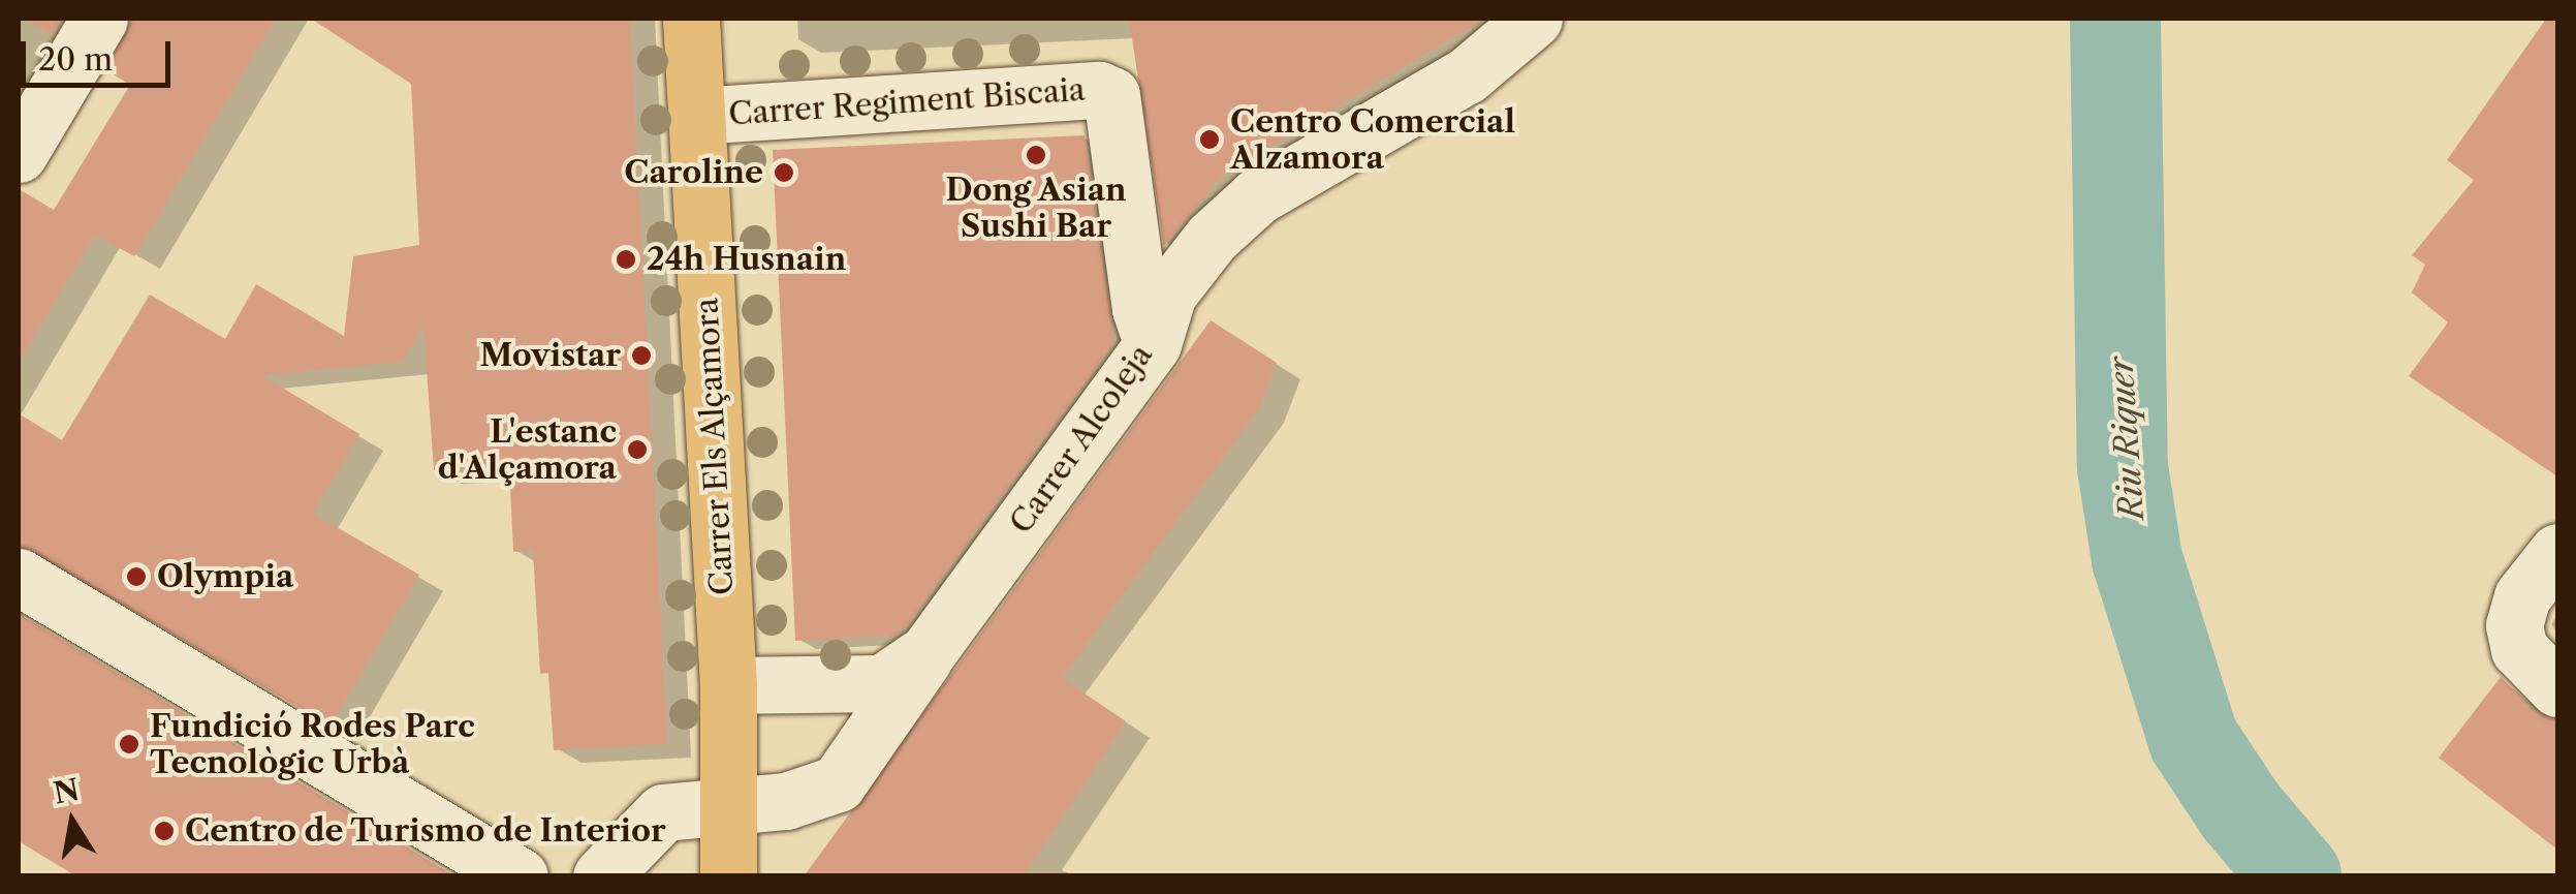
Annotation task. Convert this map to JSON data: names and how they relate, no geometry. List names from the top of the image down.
{
  "streets": {
    "main road": ["Carrer Els Alçamora"],
    "street": ["Carrer Regiment Biscaia", "Carrer Alcoleja"]
  },
  "crossings": [
    ["Carrer Regiment Biscaia", "Carrer Alcoleja"],
    ["Carrer Regiment Biscaia", "Carrer Els Alçamora"],
    ["Carrer Alcoleja", "Carrer Els Alçamora"]
  ],
  "water": ["Riu Riquer"],
  "places": [
    "Centro Comercial Alzamora",
    "Dong Asian Sushi Bar",
    "Caroline",
    "24h Husnain",
    "Movistar",
    "L'estanc d'Alçamora",
    "Olympia",
    "Fundició Rodes Parc Tecnològic Urbà",
    "Centro de Turismo de Interior"
  ],
  "scale_bar": "20 m",
  "north": "top"
}
